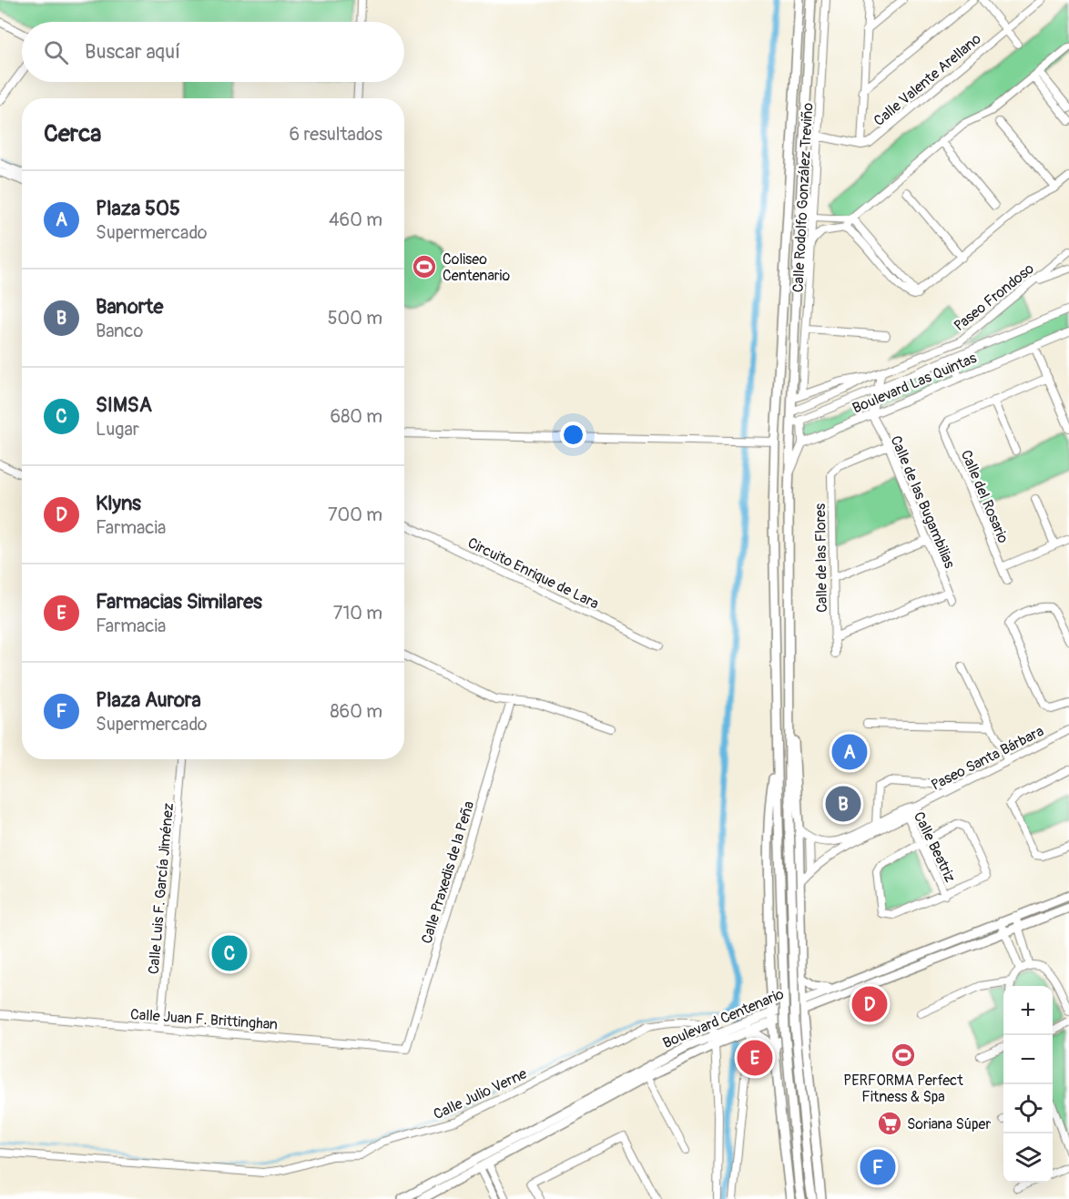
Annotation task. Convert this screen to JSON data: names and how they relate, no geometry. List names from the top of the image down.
{
  "streets": {
    "main road": ["Boulevard Centenario"],
    "street": [
      "Calle Valente Arellano",
      "Calle Rodolfo González Treviño",
      "Paseo Frondoso",
      "Boulevard Las Quintas",
      "Calle del Rosario",
      "Calle de las Bugambilias",
      "Calle de las Flores",
      "Circuito Enrique de Lara",
      "Paseo Santa Bárbara",
      "Calle Beatriz",
      "Calle Praxedis de la Peña",
      "Calle Luis F. García Jiménez",
      "Calle Juan F. Brittinghan",
      "Calle Julio Verne"
    ]
  },
  "crossings": [
    ["Calle Rodolfo González Treviño", "Paseo Frondoso"],
    ["Boulevard Las Quintas", "Calle de las Bugambilias"],
    ["Calle de las Bugambilias", "Calle de las Flores"],
    ["Paseo Santa Bárbara", "Calle Beatriz"],
    ["Calle Praxedis de la Peña", "Calle Juan F. Brittinghan"],
    ["Calle Luis F. García Jiménez", "Calle Juan F. Brittinghan"],
    ["Boulevard Centenario", "Calle Julio Verne"]
  ],
  "places": {
    "sports": ["Coliseo Centenario", "PERFORMA Perfect Fitness & Spa"],
    "supermarket": ["Soriana Súper"]
  },
  "page": {
    "search": "Buscar aquí",
    "heading": ["Cerca", "6 resultados"],
    "list": [
      {
        "mark": "A",
        "name": "Plaza 505",
        "note": "Supermercado",
        "value": "460 m"
      },
      {
        "mark": "B",
        "name": "Banorte",
        "note": "Banco",
        "value": "500 m"
      },
      {
        "mark": "C",
        "name": "SIMSA",
        "note": "Lugar",
        "value": "680 m"
      },
      {
        "mark": "D",
        "name": "Klyns",
        "note": "Farmacia",
        "value": "700 m"
      },
      {
        "mark": "E",
        "name": "Farmacias Similares",
        "note": "Farmacia",
        "value": "710 m"
      },
      {
        "mark": "F",
        "name": "Plaza Aurora",
        "note": "Supermercado",
        "value": "860 m"
      }
    ],
    "pins": [
      "A",
      "B",
      "C",
      "D",
      "E",
      "F"
    ],
    "map_buttons": ["+", "−"]
  }
}
